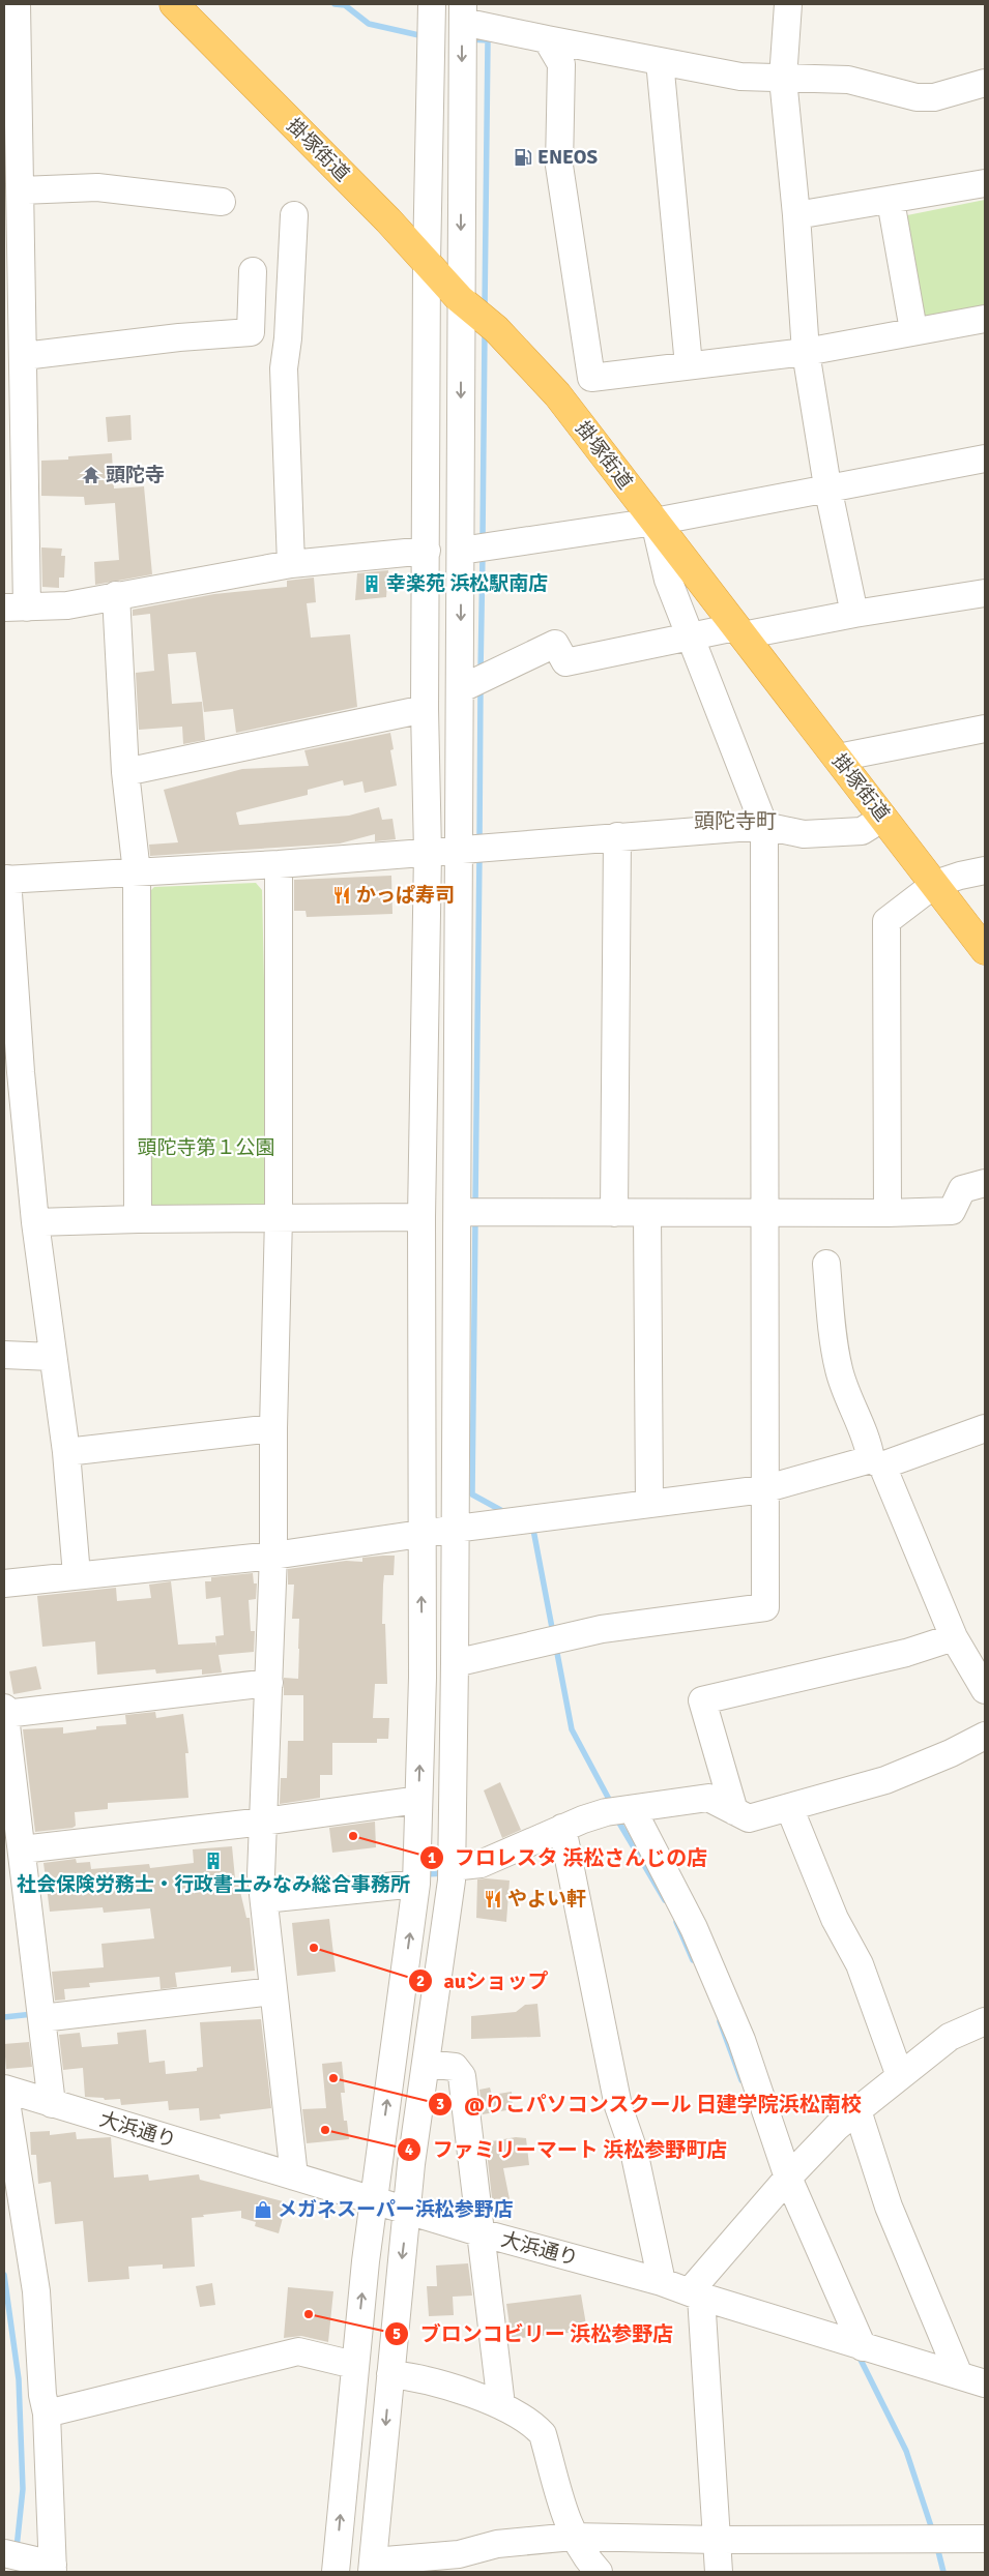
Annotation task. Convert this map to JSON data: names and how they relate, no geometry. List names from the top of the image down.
{
  "streets": {
    "highway": ["掛塚街道"],
    "street": ["大浜通り"]
  },
  "districts": ["頭陀寺町"],
  "parks": ["頭陀寺第１公園"],
  "places": {
    "fuel station": ["ENEOS"],
    "temple": ["頭陀寺"],
    "building": ["幸楽苑 浜松駅南店", "社会保険労務士・行政書士みなみ総合事務所"],
    "restaurant": ["かっぱ寿司", "やよい軒"],
    "other": [
      "フロレスタ 浜松さんじの店",
      "auショップ",
      "@りこパソコンスクール 日建学院浜松南校",
      "ファミリーマート 浜松参野町店",
      "ブロンコビリー 浜松参野店"
    ],
    "shop": ["メガネスーパー浜松参野店"]
  }
}
